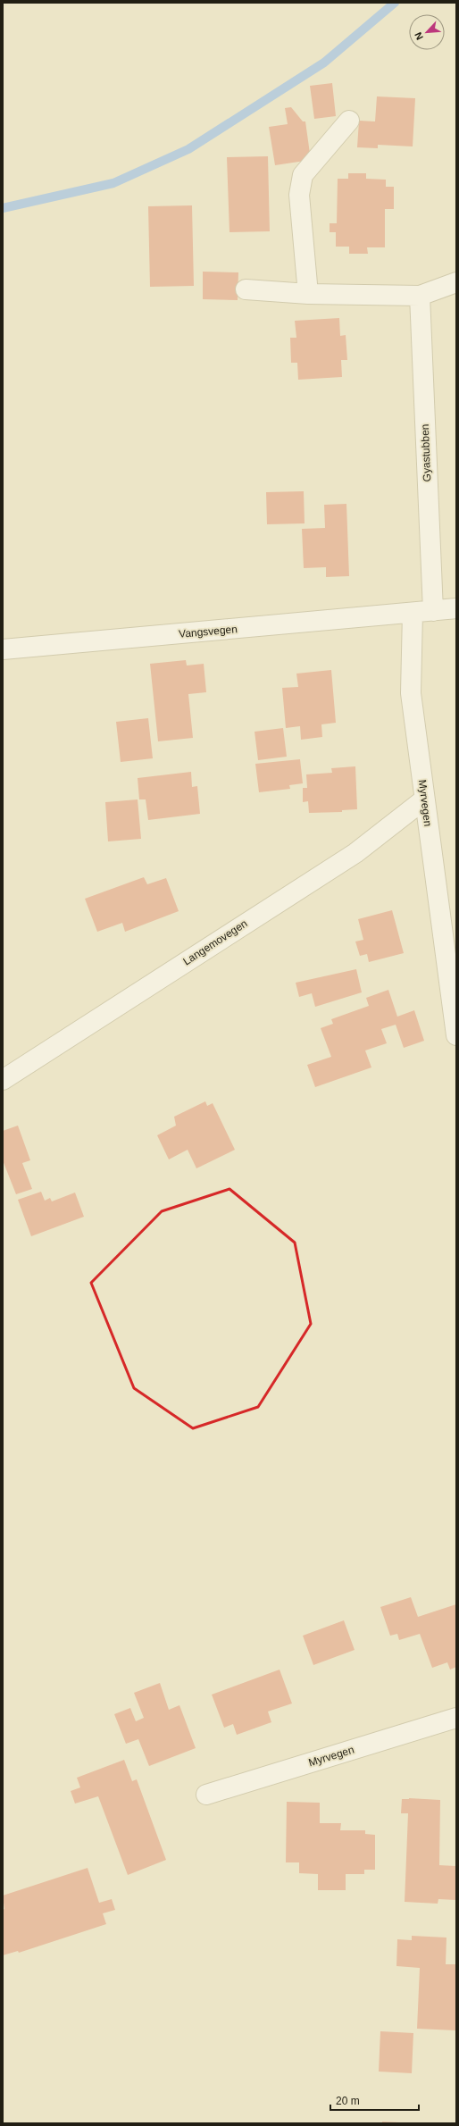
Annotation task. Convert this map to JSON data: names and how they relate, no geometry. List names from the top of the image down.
{
  "streets": {
    "street": [
      "Gyastubben",
      "Vangsvegen",
      "Myrvegen",
      "Langemovegen"
    ]
  },
  "crossings": [
    ["Vangsvegen", "Myrvegen"],
    ["Myrvegen", "Langemovegen"]
  ],
  "scale_bar": "20 m",
  "north": "bottom left"
}
